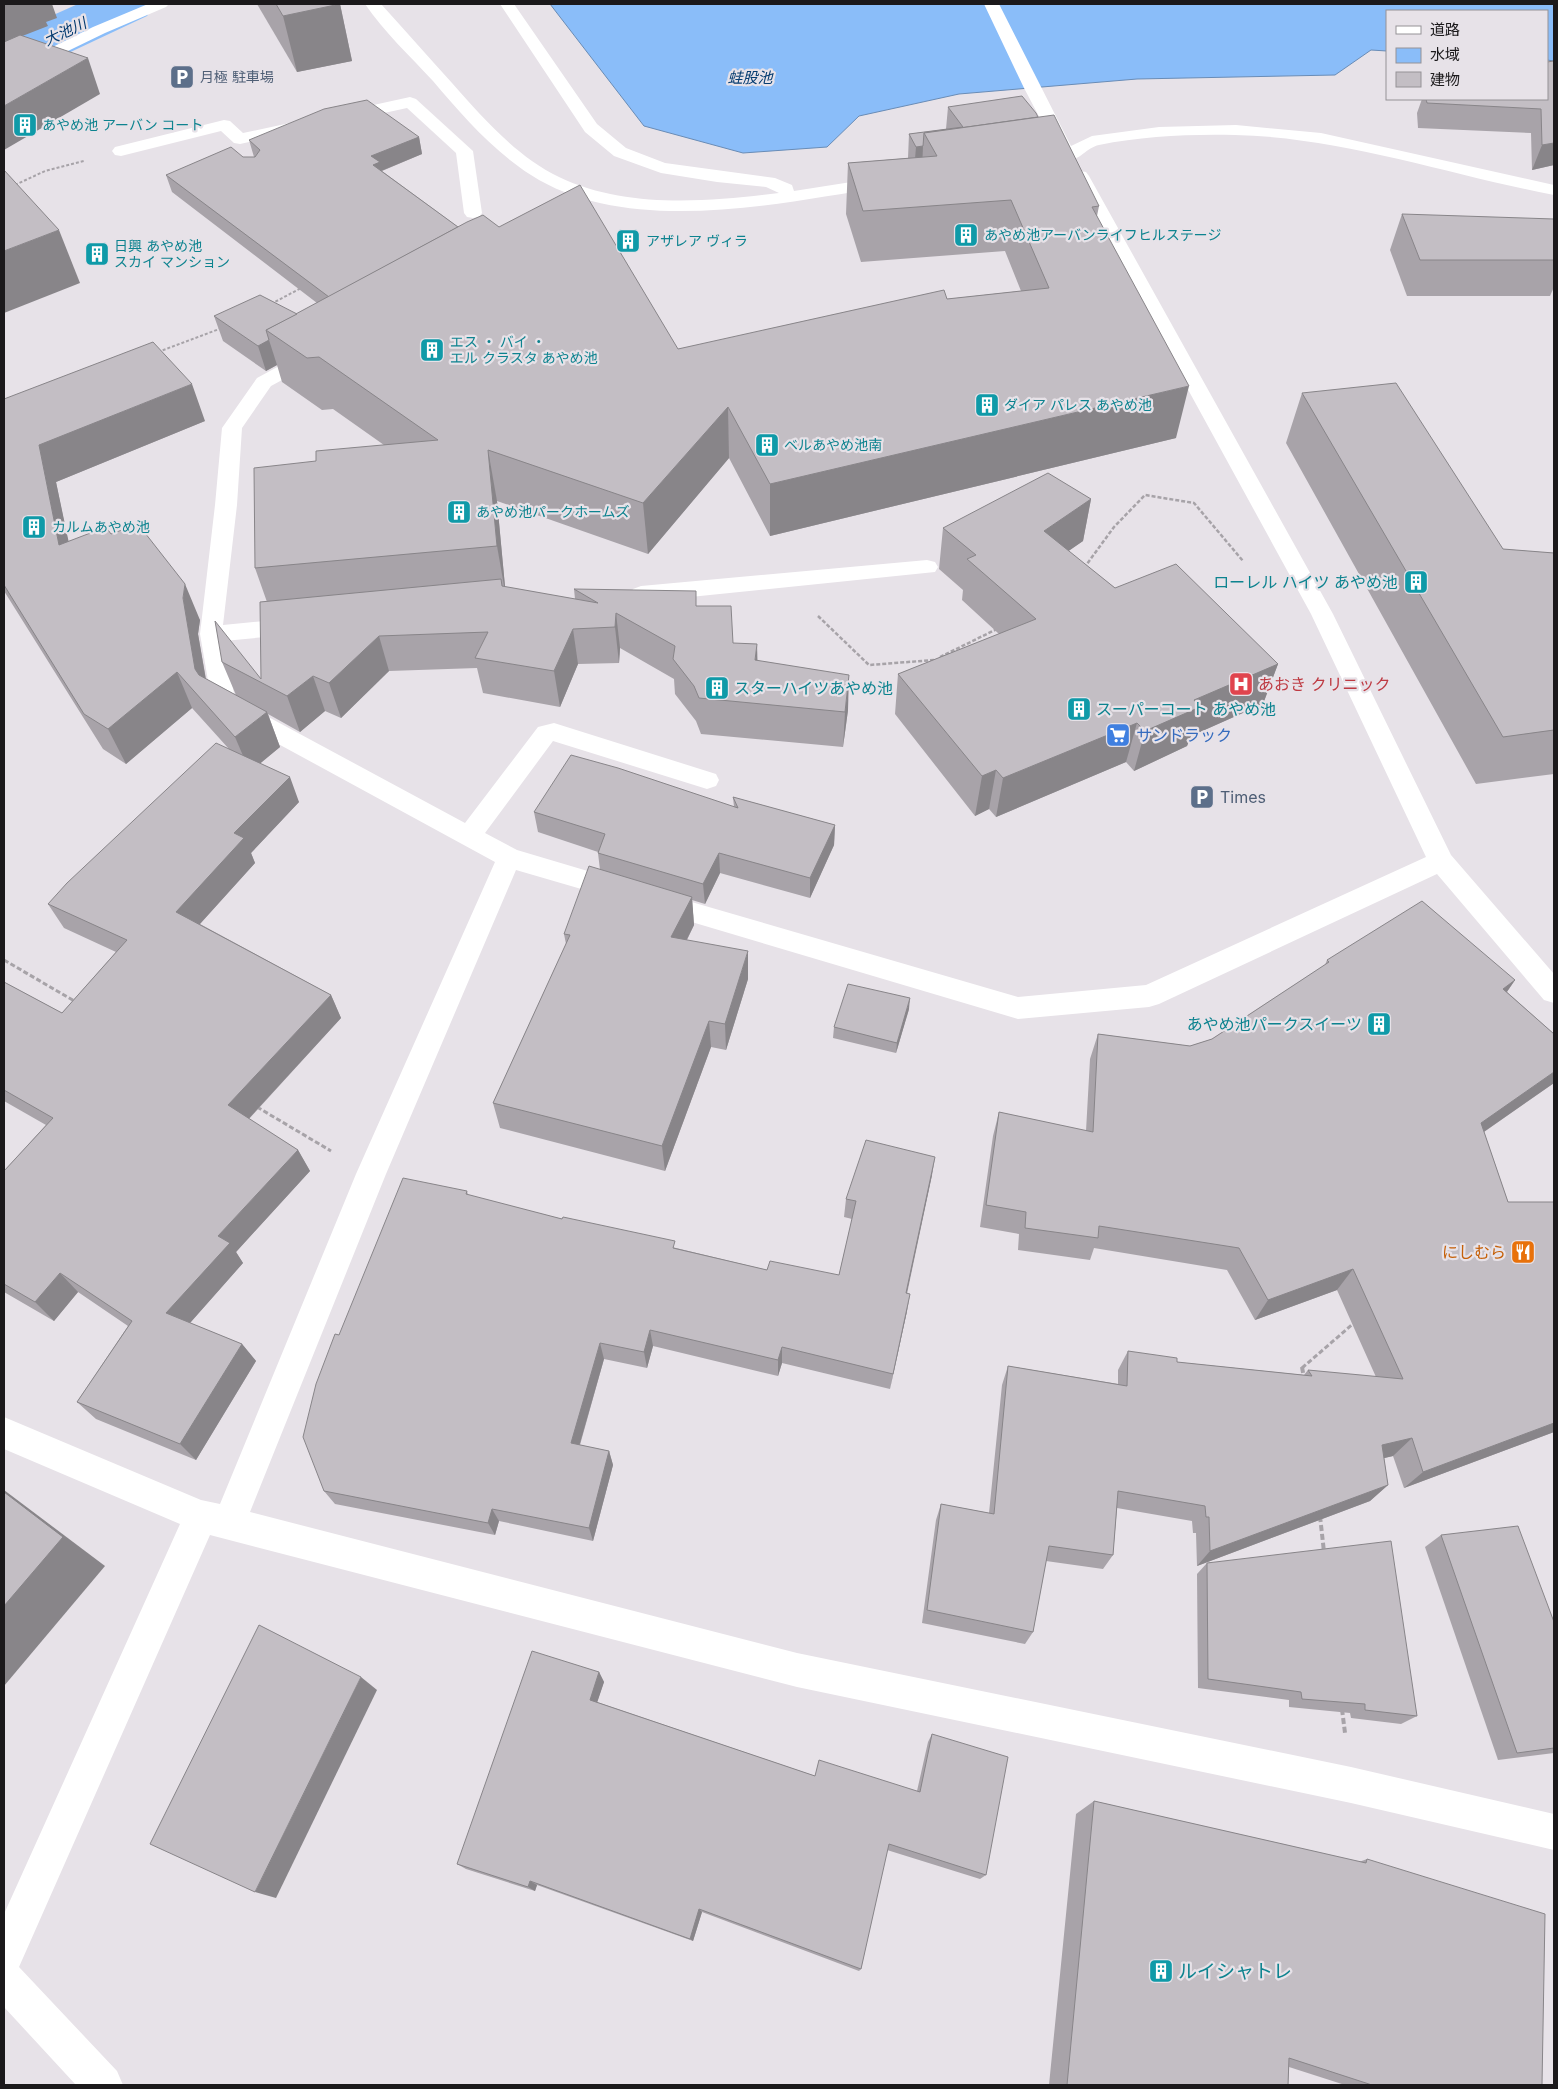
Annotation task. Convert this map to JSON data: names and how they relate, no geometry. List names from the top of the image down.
{
  "water": ["大池川", "蛙股池"],
  "places": {
    "parking": ["月極 駐車場", "Times"],
    "building": [
      "あやめ池 アーバン コート",
      "あやめ池アーバンライフヒルステージ",
      "アザレア ヴィラ",
      "日興 あやめ池 スカイ マンション",
      "エス ・ バイ ・ エル クラスタ あやめ池",
      "ダイア パレス あやめ池",
      "ベルあやめ池南",
      "あやめ池パークホームズ",
      "カルムあやめ池",
      "ローレル ハイツ あやめ池",
      "スターハイツあやめ池",
      "スーパーコート あやめ池",
      "あやめ池パークスイーツ",
      "ルイシャトレ"
    ],
    "hospital": ["あおき クリニック"],
    "supermarket": ["サンドラック"],
    "restaurant": ["にしむら"]
  },
  "legend": ["道路", "水域", "建物"]
}
